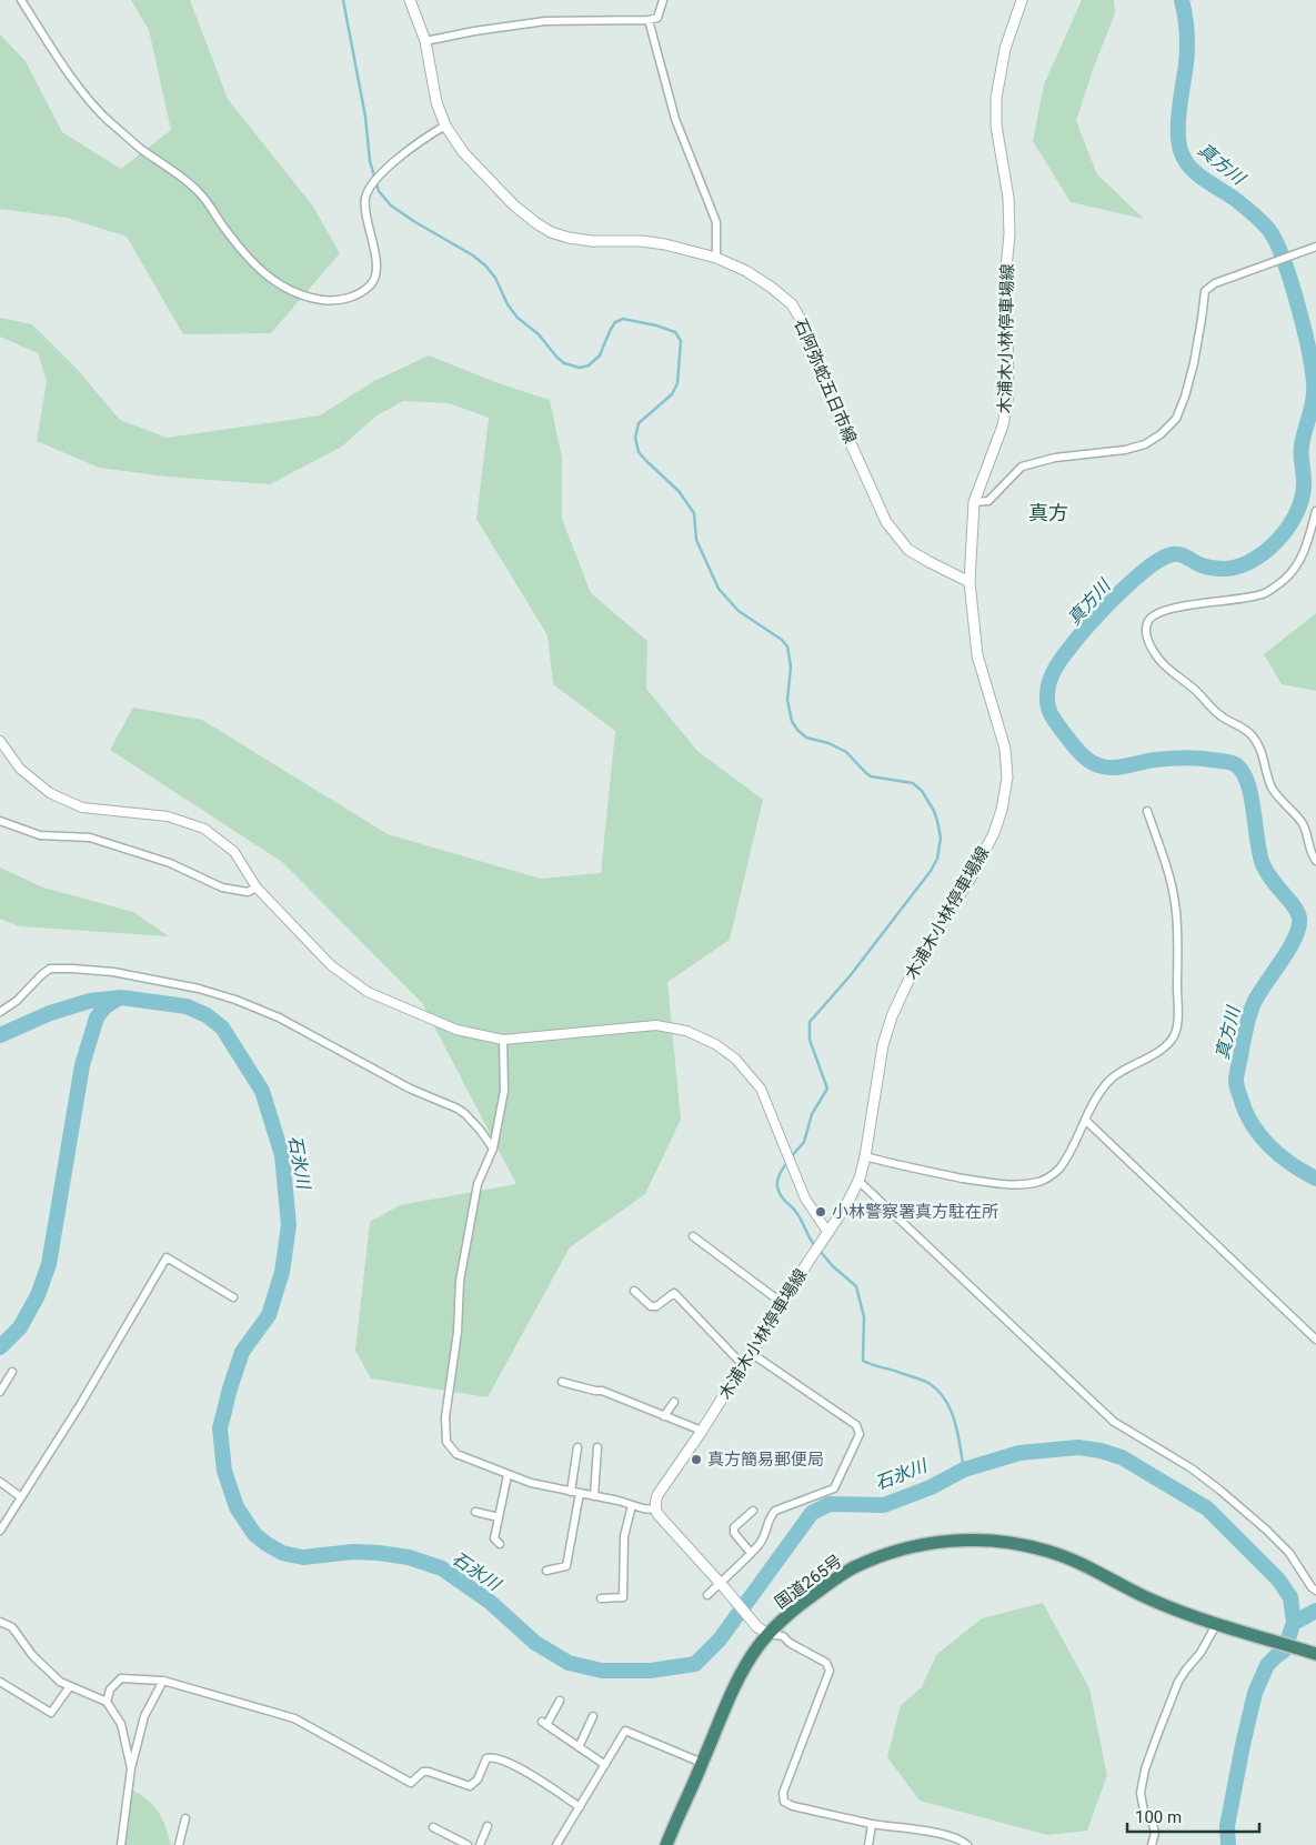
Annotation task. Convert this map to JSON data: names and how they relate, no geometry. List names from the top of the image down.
{
  "streets": {
    "highway": ["国道265号"],
    "main road": ["木浦木小林停車場線", "石阿弥蛇五日市線"]
  },
  "crossings": [
    ["木浦木小林停車場線", "石阿弥蛇五日市線"]
  ],
  "districts": ["真方"],
  "water": ["真方川", "石氷川"],
  "places": ["小林警察署真方駐在所", "真方簡易郵便局"],
  "scale_bar": "100 m"
}
